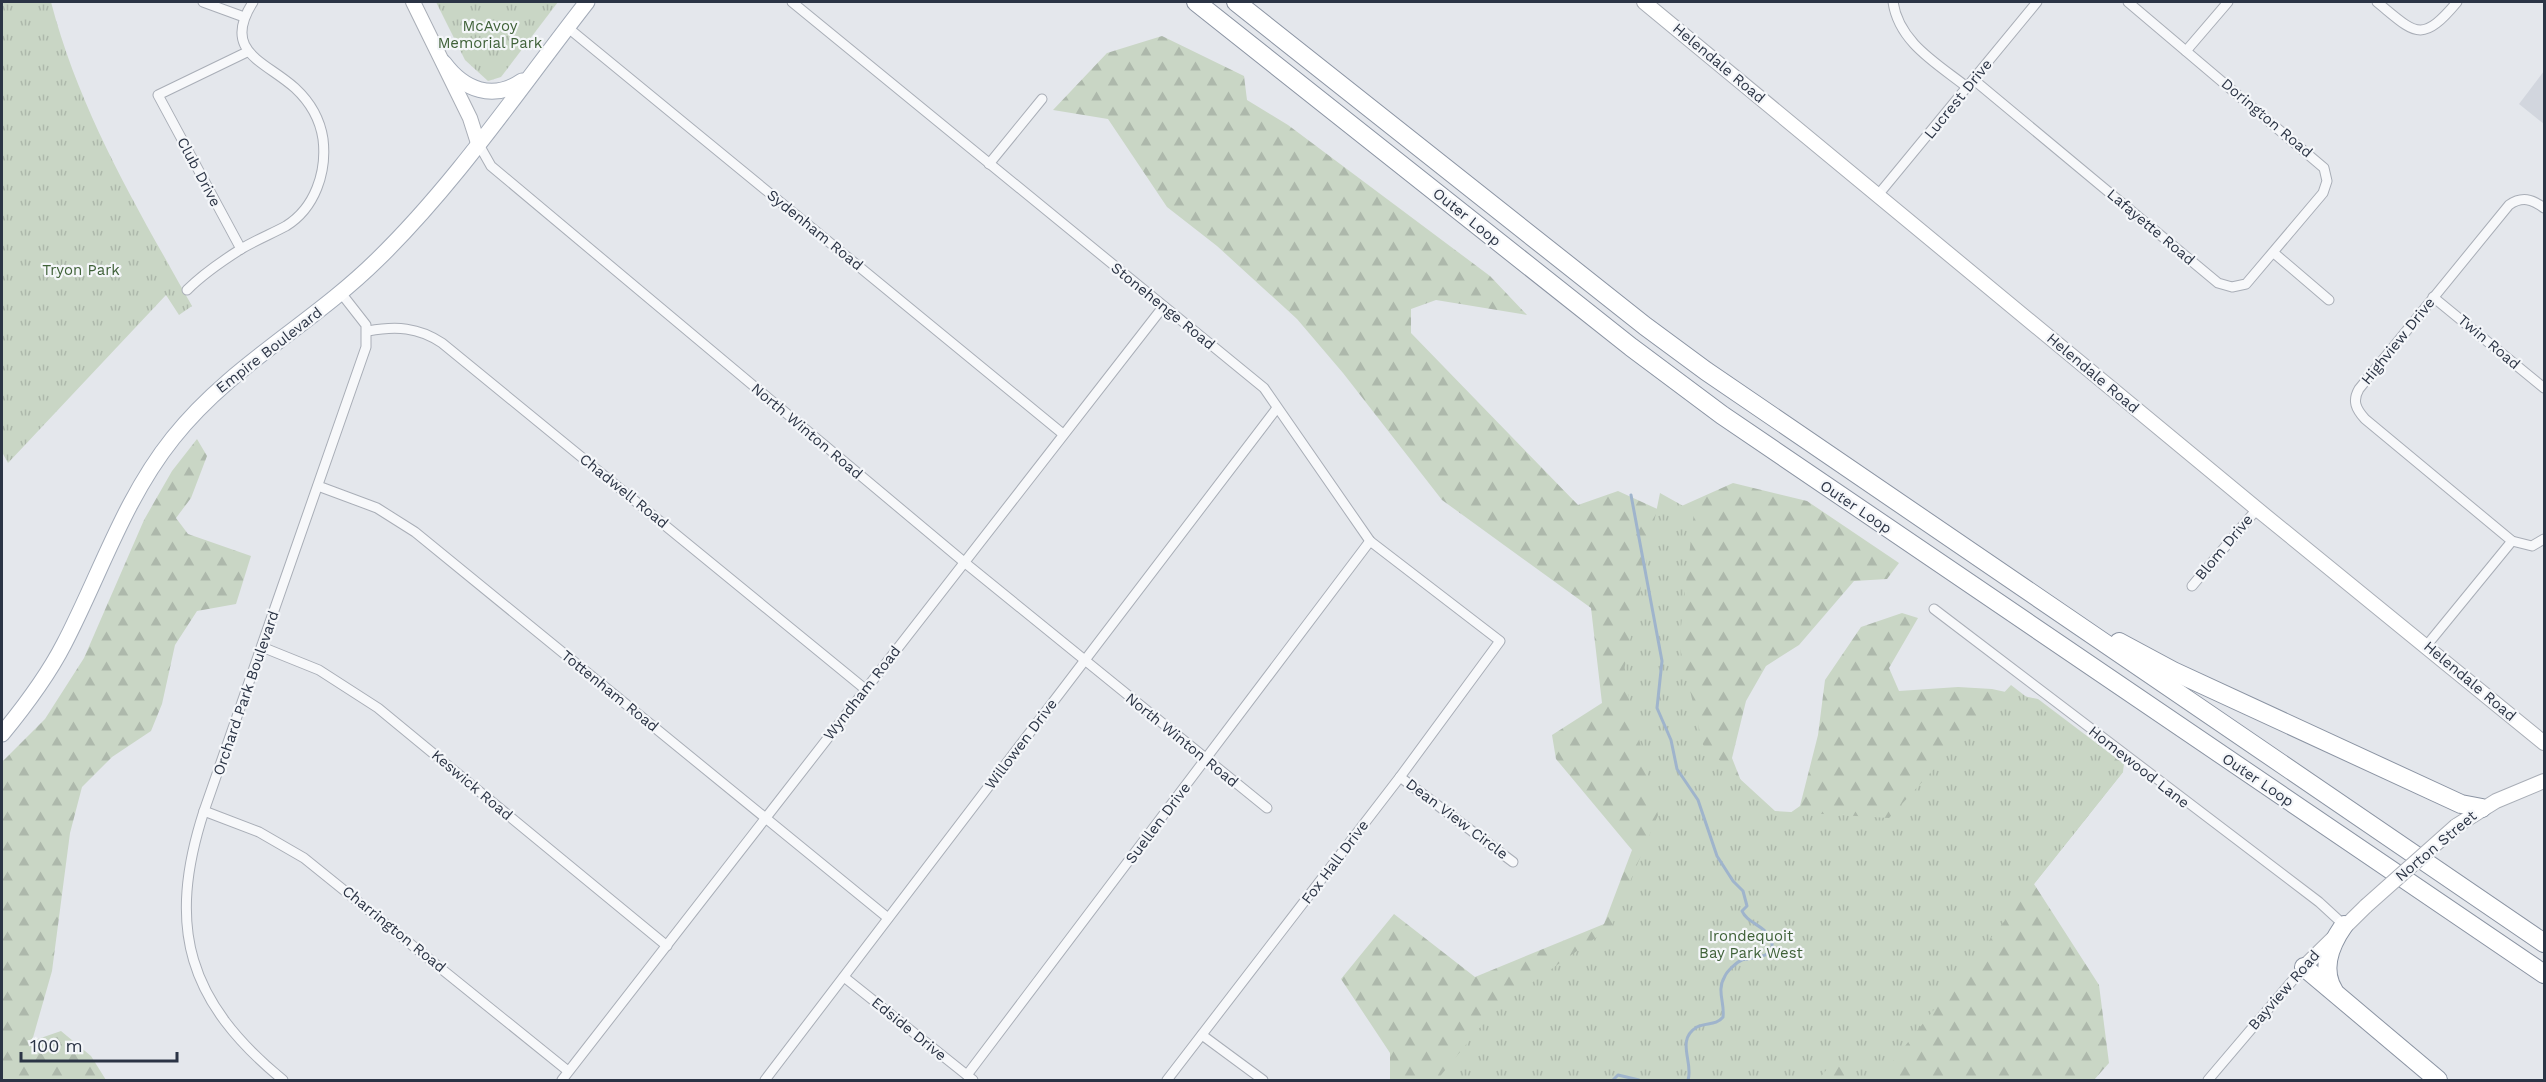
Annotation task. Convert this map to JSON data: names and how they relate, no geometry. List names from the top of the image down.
{
  "streets": {
    "highway": ["Outer Loop"],
    "main road": ["Empire Boulevard"],
    "street": [
      "Helendale Road",
      "Lucrest Drive",
      "Dorington Road",
      "Club Drive",
      "Lafayette Road",
      "Sydenham Road",
      "Stonehenge Road",
      "Highview Drive",
      "Twin Road",
      "North Winton Road",
      "Chadwell Road",
      "Blom Drive",
      "Tottenham Road",
      "Orchard Park Boulevard",
      "Wyndham Road",
      "Willowen Drive",
      "Homewood Lane",
      "Keswick Road",
      "Dean View Circle",
      "Suellen Drive",
      "Norton Street",
      "Fox Hall Drive",
      "Charrington Road",
      "Bayview Road",
      "Edside Drive"
    ]
  },
  "crossings": [
    ["Helendale Road", "Lucrest Drive"],
    ["Helendale Road", "Blom Drive"],
    ["Lucrest Drive", "Lafayette Road"],
    ["Dorington Road", "Lafayette Road"],
    ["Sydenham Road", "Empire Boulevard"],
    ["Sydenham Road", "Wyndham Road"],
    ["Stonehenge Road", "Wyndham Road"],
    ["Stonehenge Road", "Willowen Drive"],
    ["Stonehenge Road", "Suellen Drive"],
    ["Stonehenge Road", "Fox Hall Drive"],
    ["Highview Drive", "Twin Road"],
    ["Empire Boulevard", "North Winton Road"],
    ["North Winton Road", "Wyndham Road"],
    ["North Winton Road", "Willowen Drive"],
    ["North Winton Road", "Suellen Drive"],
    ["Chadwell Road", "Orchard Park Boulevard"],
    ["Chadwell Road", "Wyndham Road"],
    ["Tottenham Road", "Orchard Park Boulevard"],
    ["Tottenham Road", "Wyndham Road"],
    ["Tottenham Road", "Willowen Drive"],
    ["Orchard Park Boulevard", "Keswick Road"],
    ["Orchard Park Boulevard", "Charrington Road"],
    ["Wyndham Road", "Keswick Road"],
    ["Wyndham Road", "Charrington Road"],
    ["Willowen Drive", "Edside Drive"],
    ["Homewood Lane", "Bayview Road"],
    ["Dean View Circle", "Fox Hall Drive"],
    ["Suellen Drive", "Edside Drive"],
    ["Norton Street", "Bayview Road"]
  ],
  "parks": ["McAvoy Memorial Park", "Tryon Park", "Irondequoit Bay Park West"],
  "scale_bar": "100 m"
}
